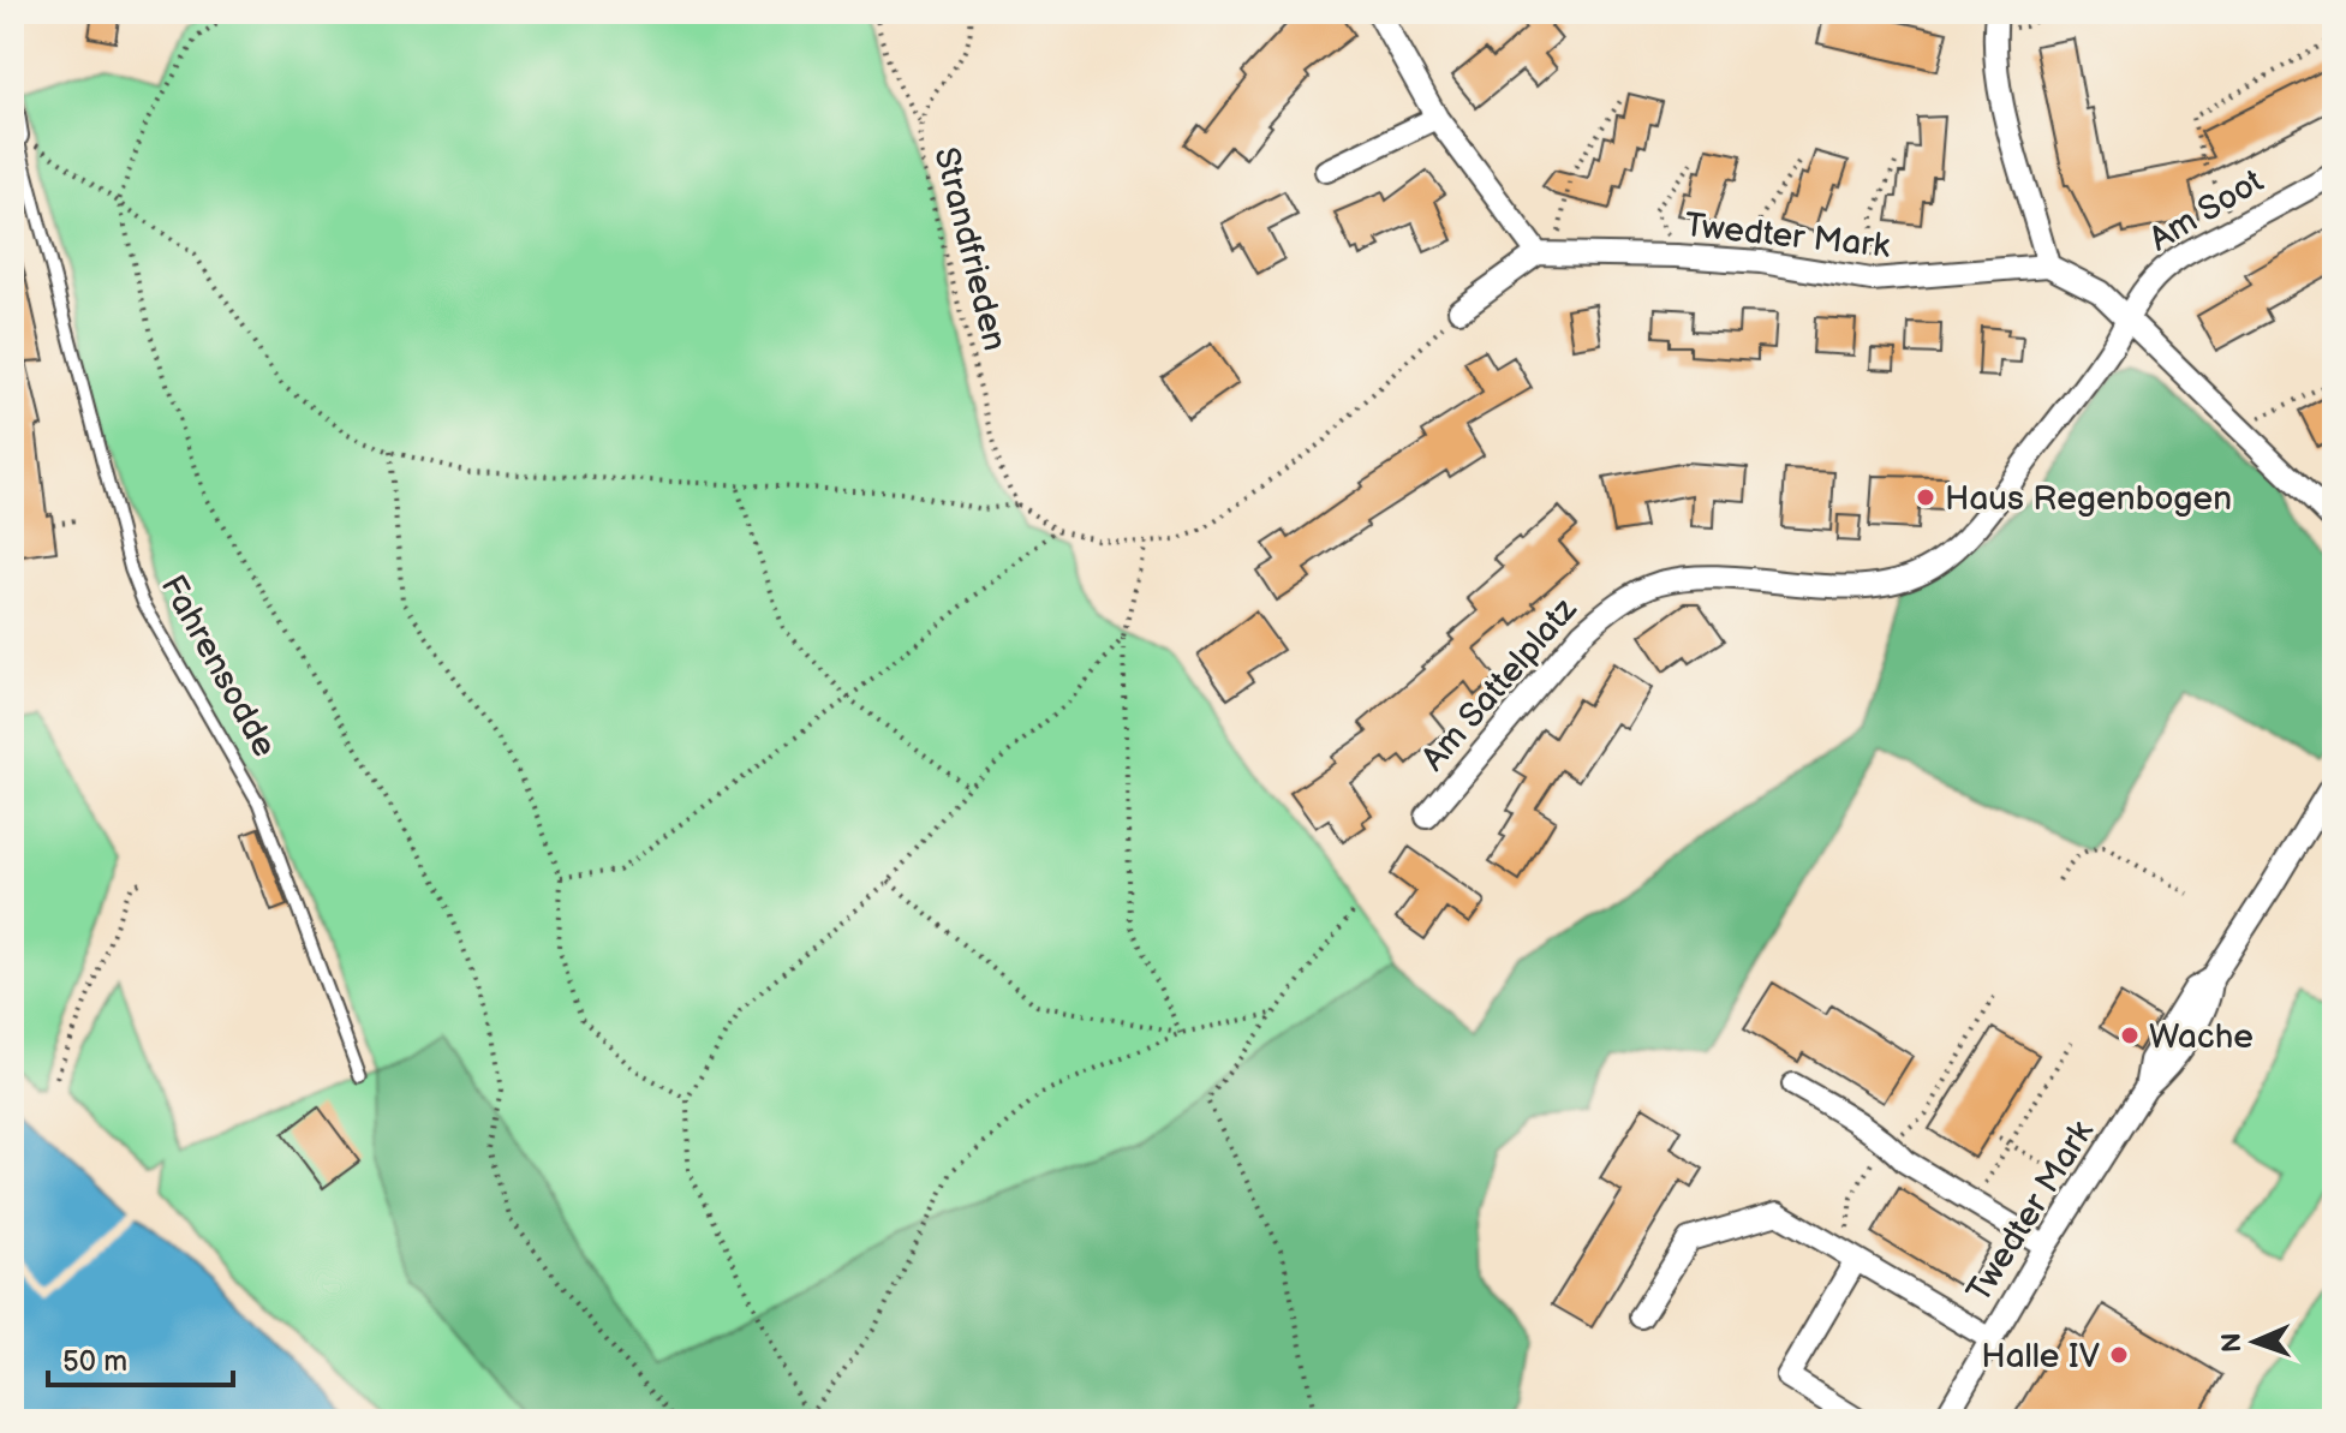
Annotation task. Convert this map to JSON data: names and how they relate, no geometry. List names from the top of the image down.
{
  "streets": {
    "street": [
      "Am Soot",
      "Twedter Mark",
      "Fahrensodde",
      "Am Sattelplatz"
    ],
    "path": ["Strandfrieden"]
  },
  "crossings": [
    ["Am Soot", "Am Sattelplatz"]
  ],
  "places": ["Haus Regenbogen", "Wache", "Halle IV"],
  "scale_bar": "50 m",
  "north": "left"
}
